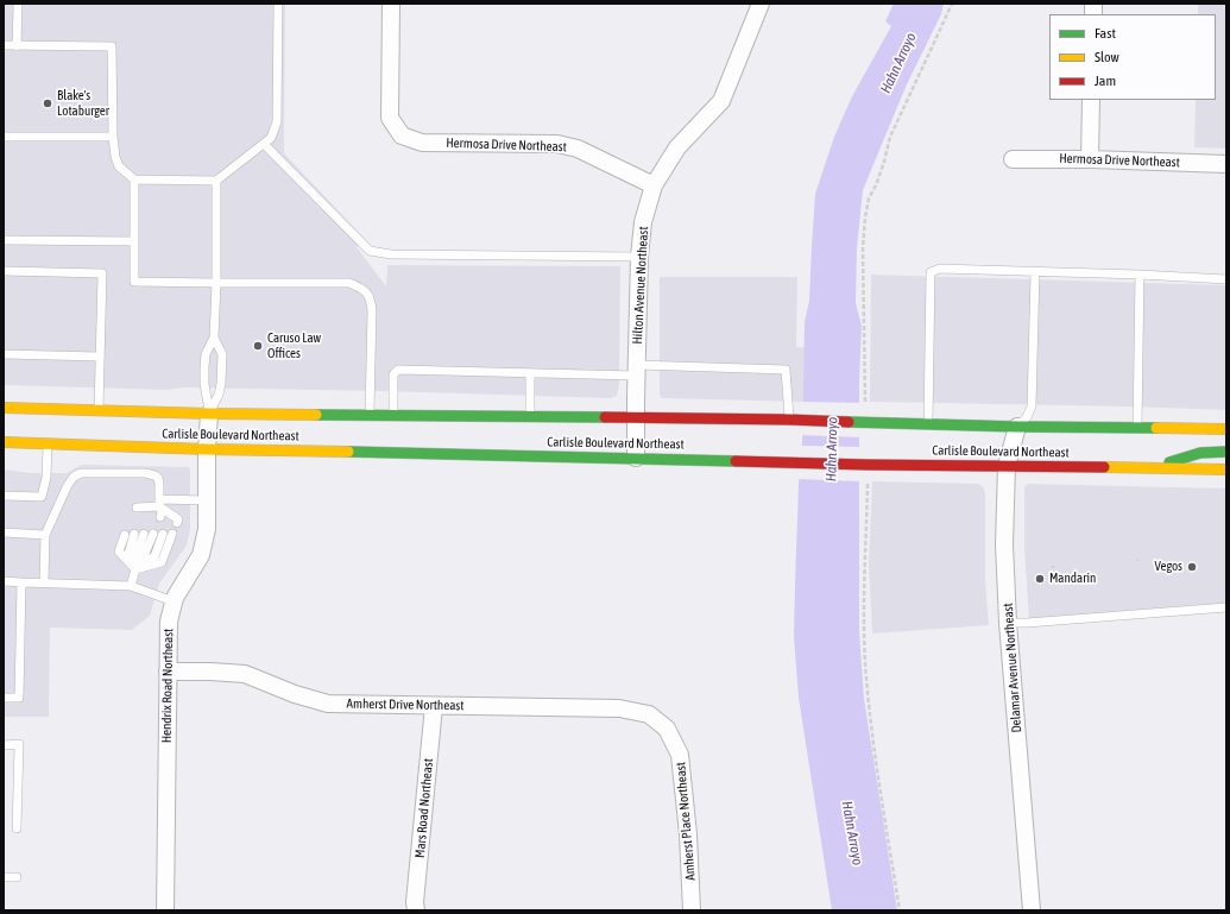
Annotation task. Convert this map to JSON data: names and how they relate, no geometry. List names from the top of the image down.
{
  "streets": {
    "main road": ["Carlisle Boulevard Northeast"],
    "street": [
      "Hermosa Drive Northeast",
      "Hilton Avenue Northeast",
      "Delamar Avenue Northeast",
      "Hendrix Road Northeast",
      "Amherst Drive Northeast",
      "Mars Road Northeast",
      "Amherst Place Northeast"
    ]
  },
  "crossings": [
    ["Hermosa Drive Northeast", "Hilton Avenue Northeast"],
    ["Hilton Avenue Northeast", "Carlisle Boulevard Northeast"],
    ["Carlisle Boulevard Northeast", "Delamar Avenue Northeast"],
    ["Carlisle Boulevard Northeast", "Hendrix Road Northeast"],
    ["Hendrix Road Northeast", "Amherst Drive Northeast"],
    ["Amherst Drive Northeast", "Mars Road Northeast"],
    ["Amherst Drive Northeast", "Amherst Place Northeast"]
  ],
  "water": ["Hahn Arroyo"],
  "places": [
    "Blake's Lotaburger",
    "Caruso Law Offices",
    "Vegos",
    "Mandarin"
  ],
  "legend": ["Fast", "Slow", "Jam"]
}
